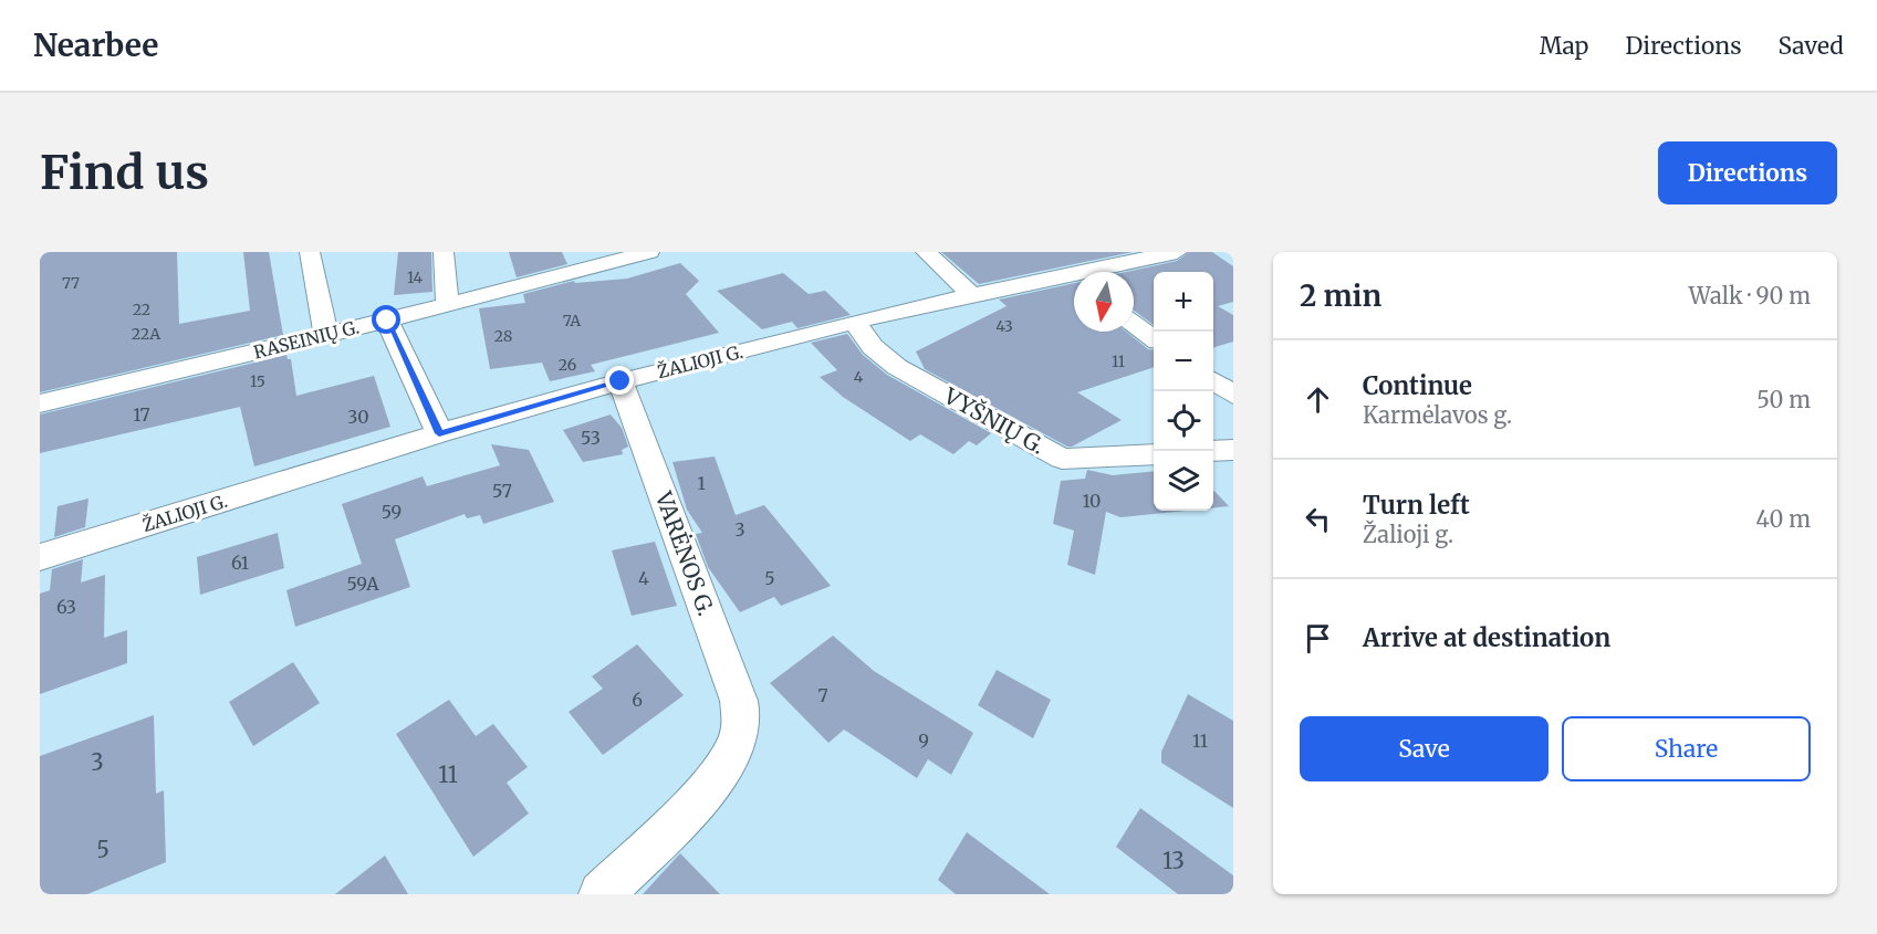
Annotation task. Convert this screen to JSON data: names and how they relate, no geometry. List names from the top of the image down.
{
  "streets": {
    "street": [
      "RASEINIŲ G.",
      "ŽALIOJI G.",
      "VYŠNIŲ G.",
      "VARĖNOS G."
    ]
  },
  "crossings": [
    ["ŽALIOJI G.", "VYŠNIŲ G."],
    ["ŽALIOJI G.", "VARĖNOS G."]
  ],
  "house_numbers": [
    "14",
    "77",
    "22",
    "7A",
    "43",
    "22A",
    "28",
    "11",
    "26",
    "4",
    "15",
    "17",
    "30",
    "53",
    "1",
    "57",
    "10",
    "59",
    "3",
    "61",
    "4",
    "5",
    "59A",
    "63",
    "7",
    "6",
    "9",
    "11",
    "3",
    "11",
    "5",
    "13"
  ],
  "north": "bottom",
  "page": {
    "header": "Nearbee",
    "nav": ["Map", "Directions", "Saved"],
    "buttons": [
      "Directions",
      ["Save", "Share"]
    ],
    "title": "Find us",
    "heading": ["2 min", "Walk · 90 m"],
    "map_buttons": ["+", "−"],
    "list": [
      ["Continue", "Karmėlavos g.", "50 m"],
      ["Turn left", "Žalioji g.", "40 m"],
      "Arrive at destination"
    ]
  }
}
